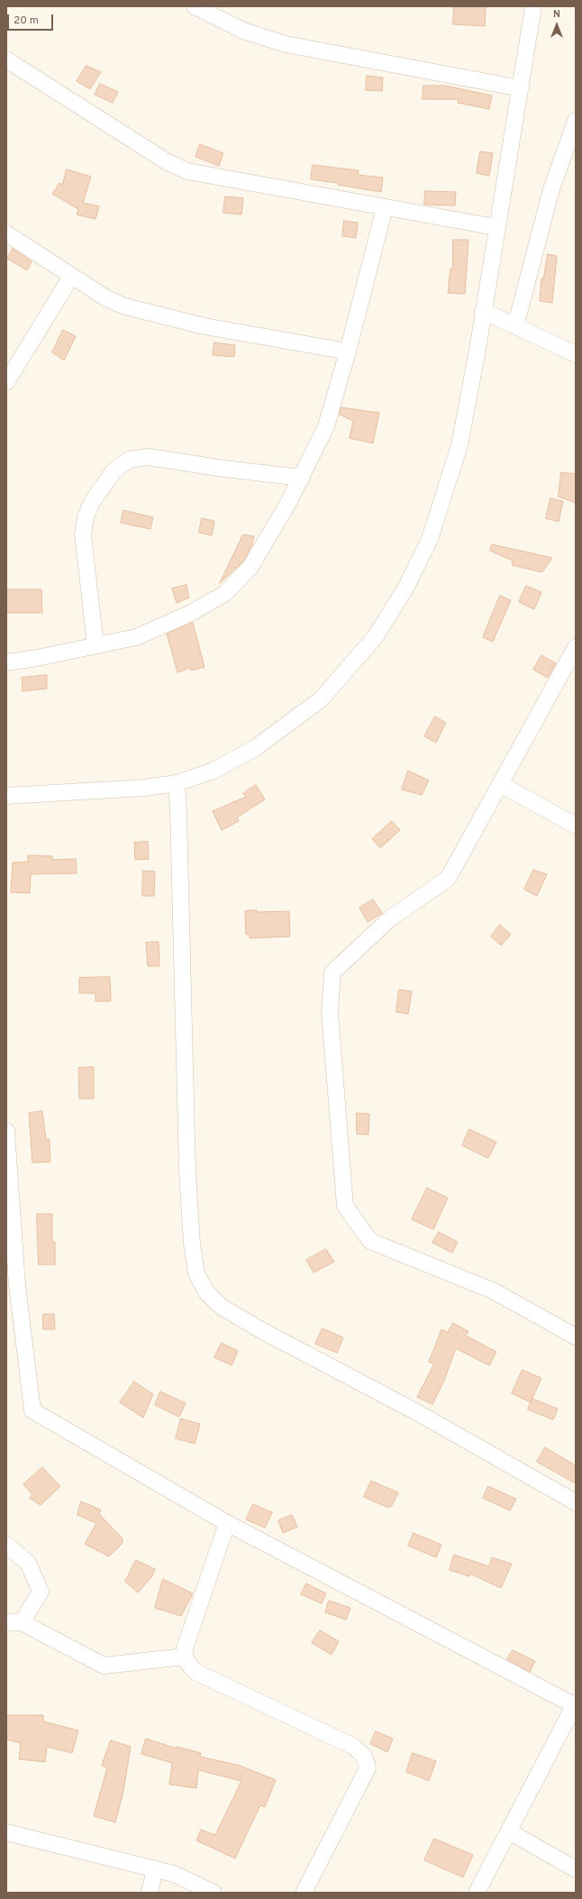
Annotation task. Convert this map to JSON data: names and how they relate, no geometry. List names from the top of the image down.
{
  "scale_bar": "20 m",
  "north": "top"
}
